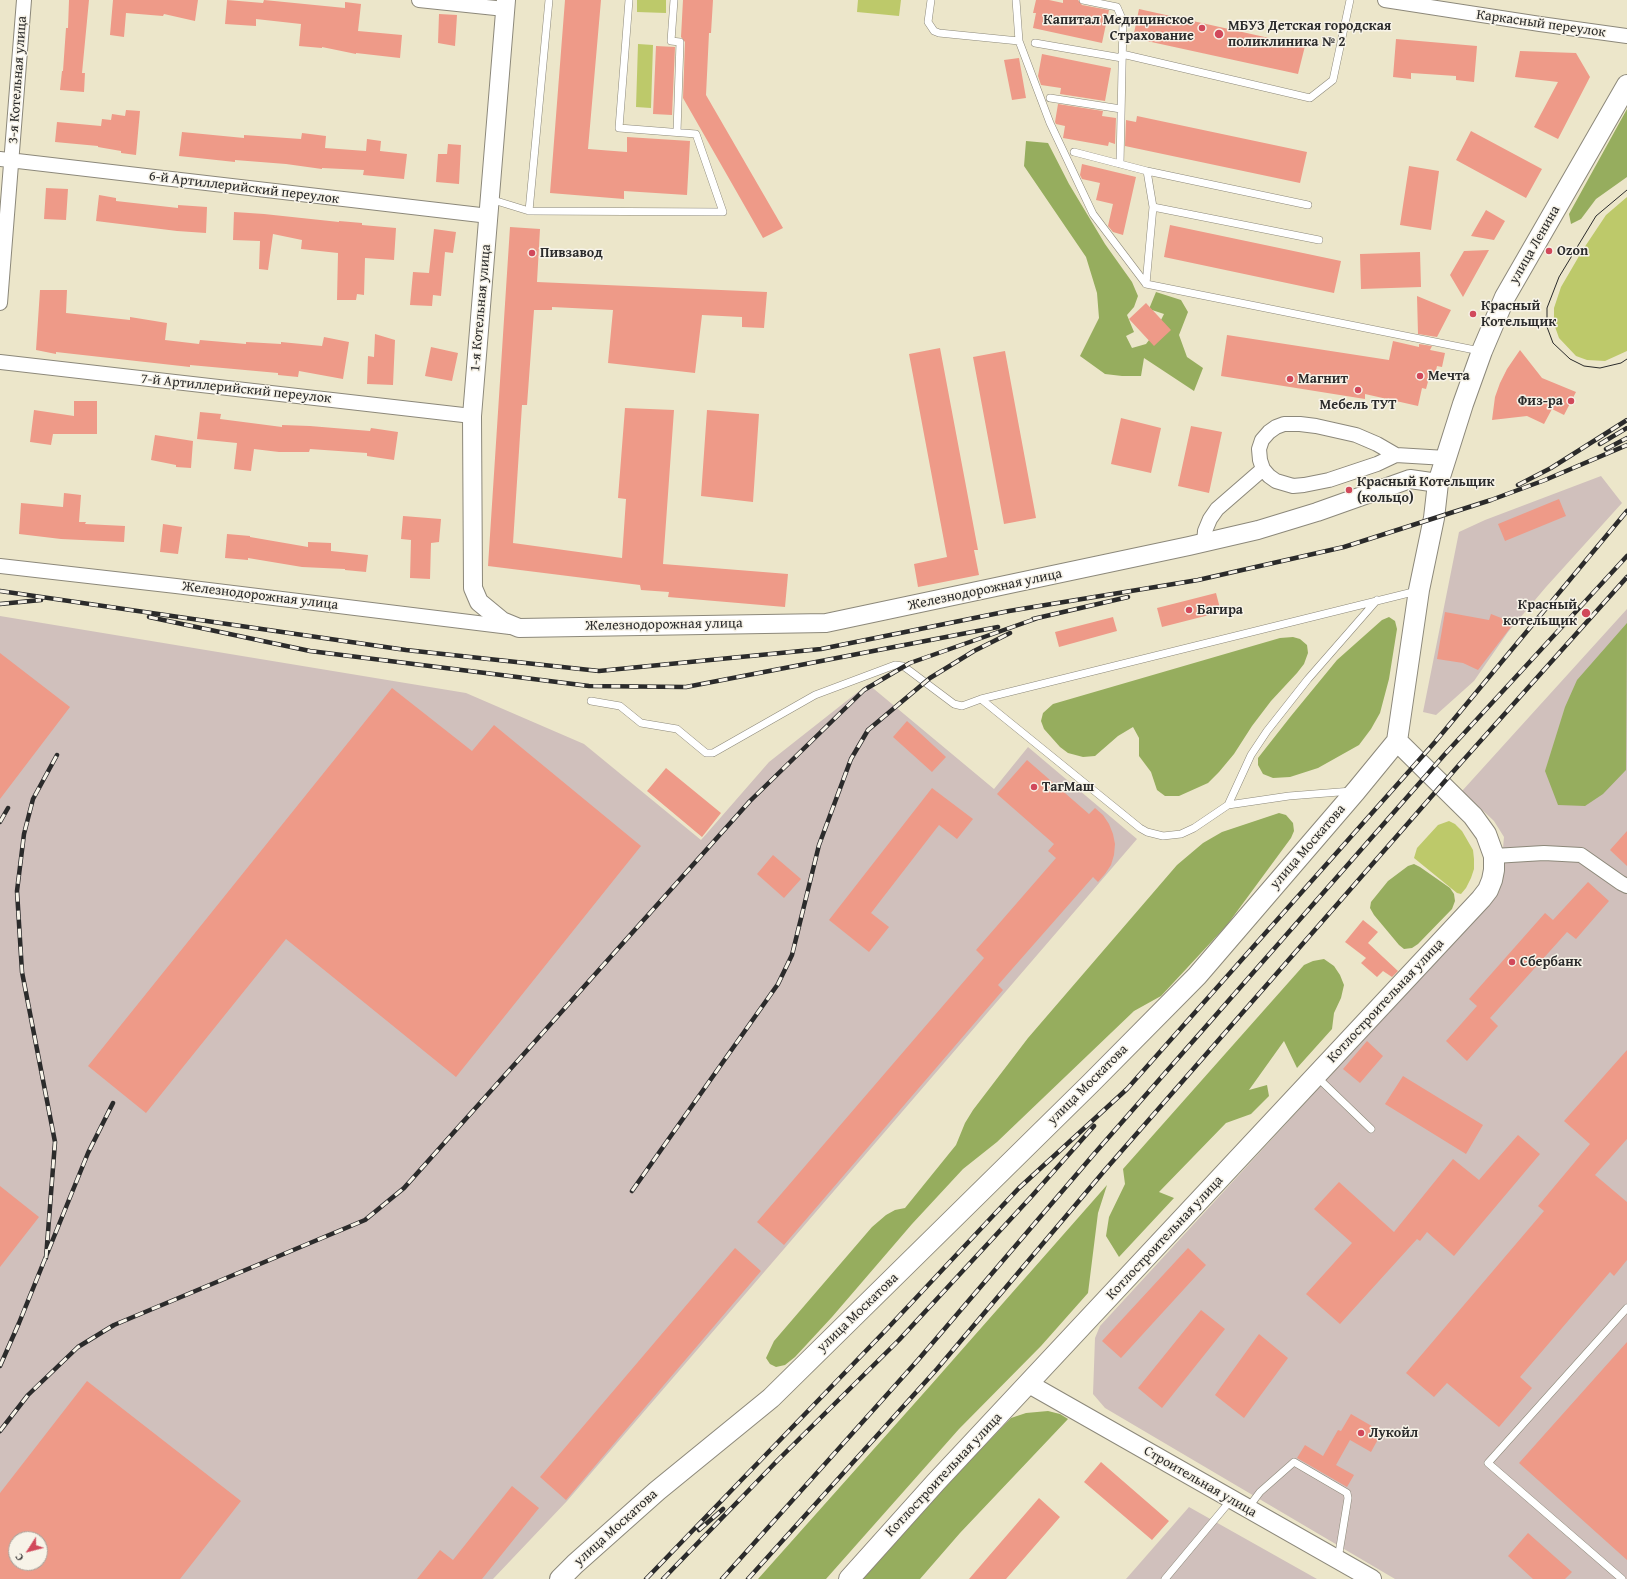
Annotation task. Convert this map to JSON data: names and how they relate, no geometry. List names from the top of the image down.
{
  "streets": {
    "main road": ["улица Ленина", "улица Москатова", "Котлостроительная улица"],
    "street": [
      "Каркасный переулок",
      "3-я Котельная улица",
      "6-й Артиллерийский переулок",
      "1-я Котельная улица",
      "7-й Артиллерийский переулок",
      "Железнодорожная улица",
      "Строительная улица"
    ]
  },
  "crossings": [
    ["3-я Котельная улица", "6-й Артиллерийский переулок"],
    ["6-й Артиллерийский переулок", "1-я Котельная улица"],
    ["улица Ленина", "Железнодорожная улица"],
    ["1-я Котельная улица", "7-й Артиллерийский переулок"],
    ["1-я Котельная улица", "Железнодорожная улица"],
    ["Котлостроительная улица", "Строительная улица"]
  ],
  "places": [
    "Капитал Медицинское Страхование",
    "МБУЗ Детская городская поликлиника № 2",
    "Ozon",
    "Пивзавод",
    "Красный Котельщик",
    "Мечта",
    "Магнит",
    "Мебель ТУТ",
    "Физ-ра",
    "Красный Котельщик (кольцо)",
    "Багира",
    "Красный котельщик",
    "ТагМаш",
    "Сбербанк",
    "Лукойл"
  ],
  "north": "bottom left"
}
